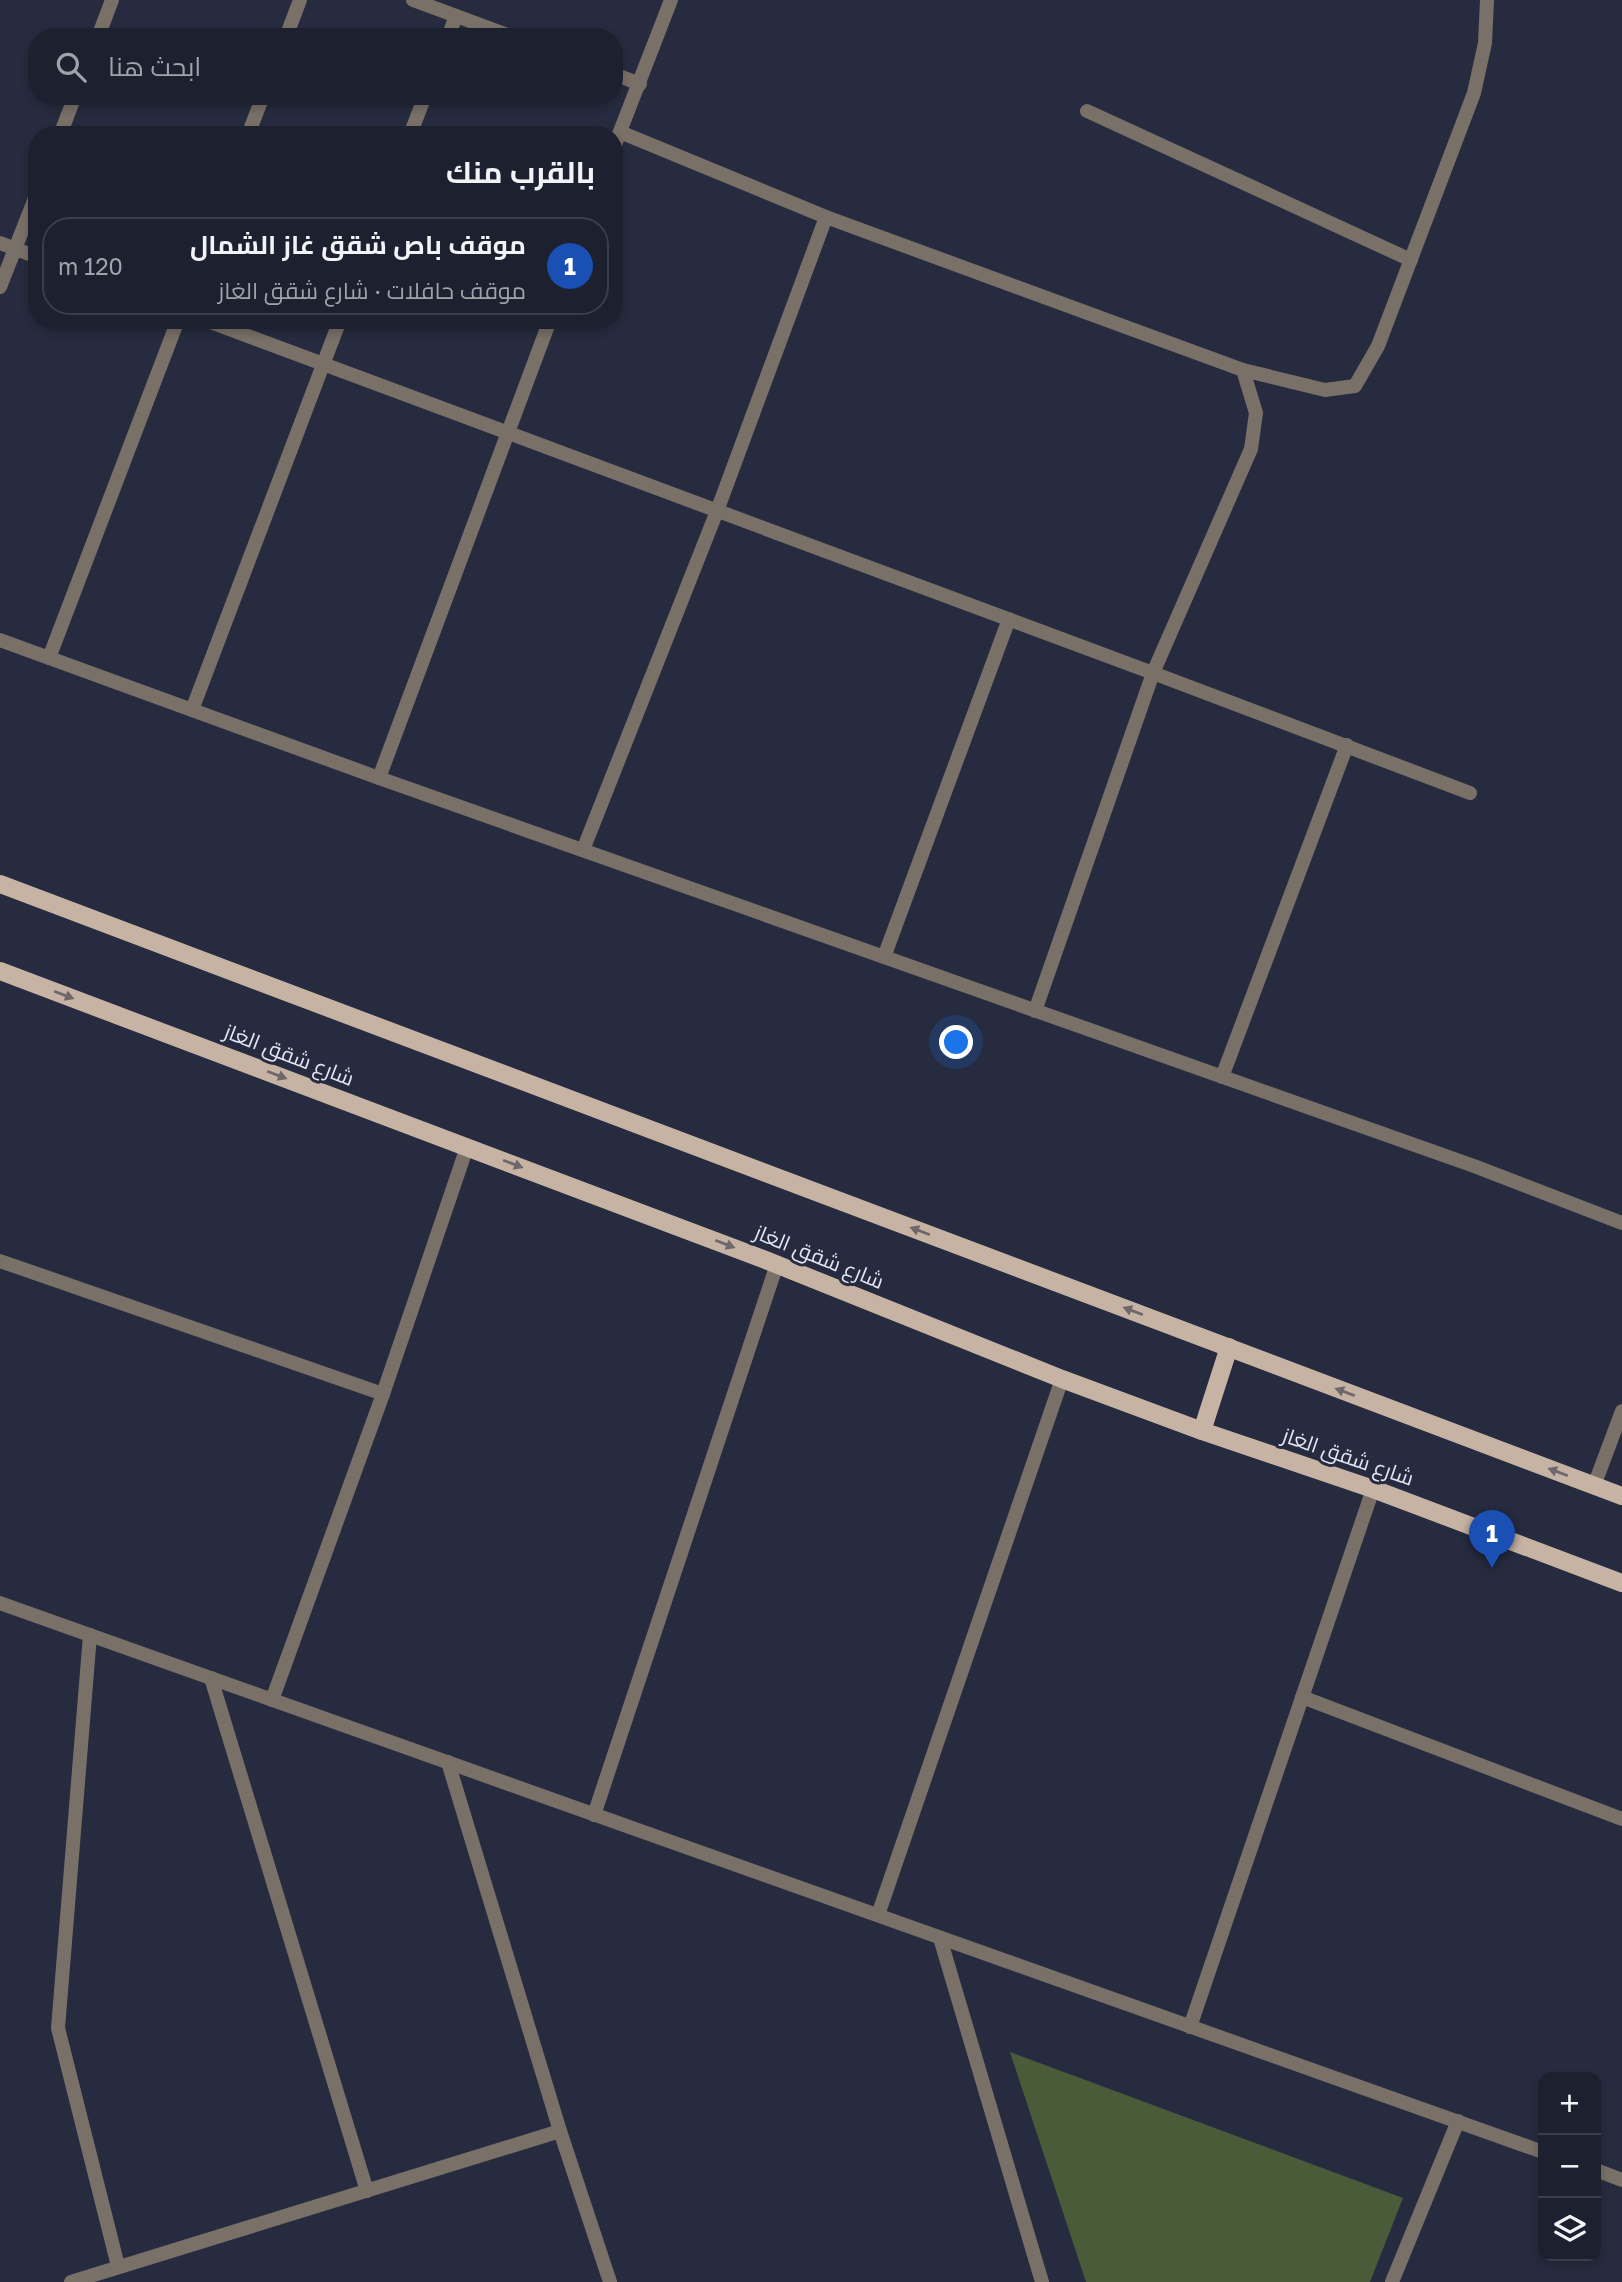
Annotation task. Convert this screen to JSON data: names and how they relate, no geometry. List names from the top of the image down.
{
  "streets": {
    "main road": ["شارع شقق الغاز"]
  },
  "page": {
    "search": "ابحث هنا",
    "heading": "بالقرب منك",
    "list": [
      {
        "mark": "1",
        "name": "موقف باص شقق غاز الشمال",
        "note": "موقف حافلات · شارع شقق الغاز",
        "value": "120 m"
      }
    ],
    "pins": "1",
    "map_buttons": ["+", "−"]
  }
}
